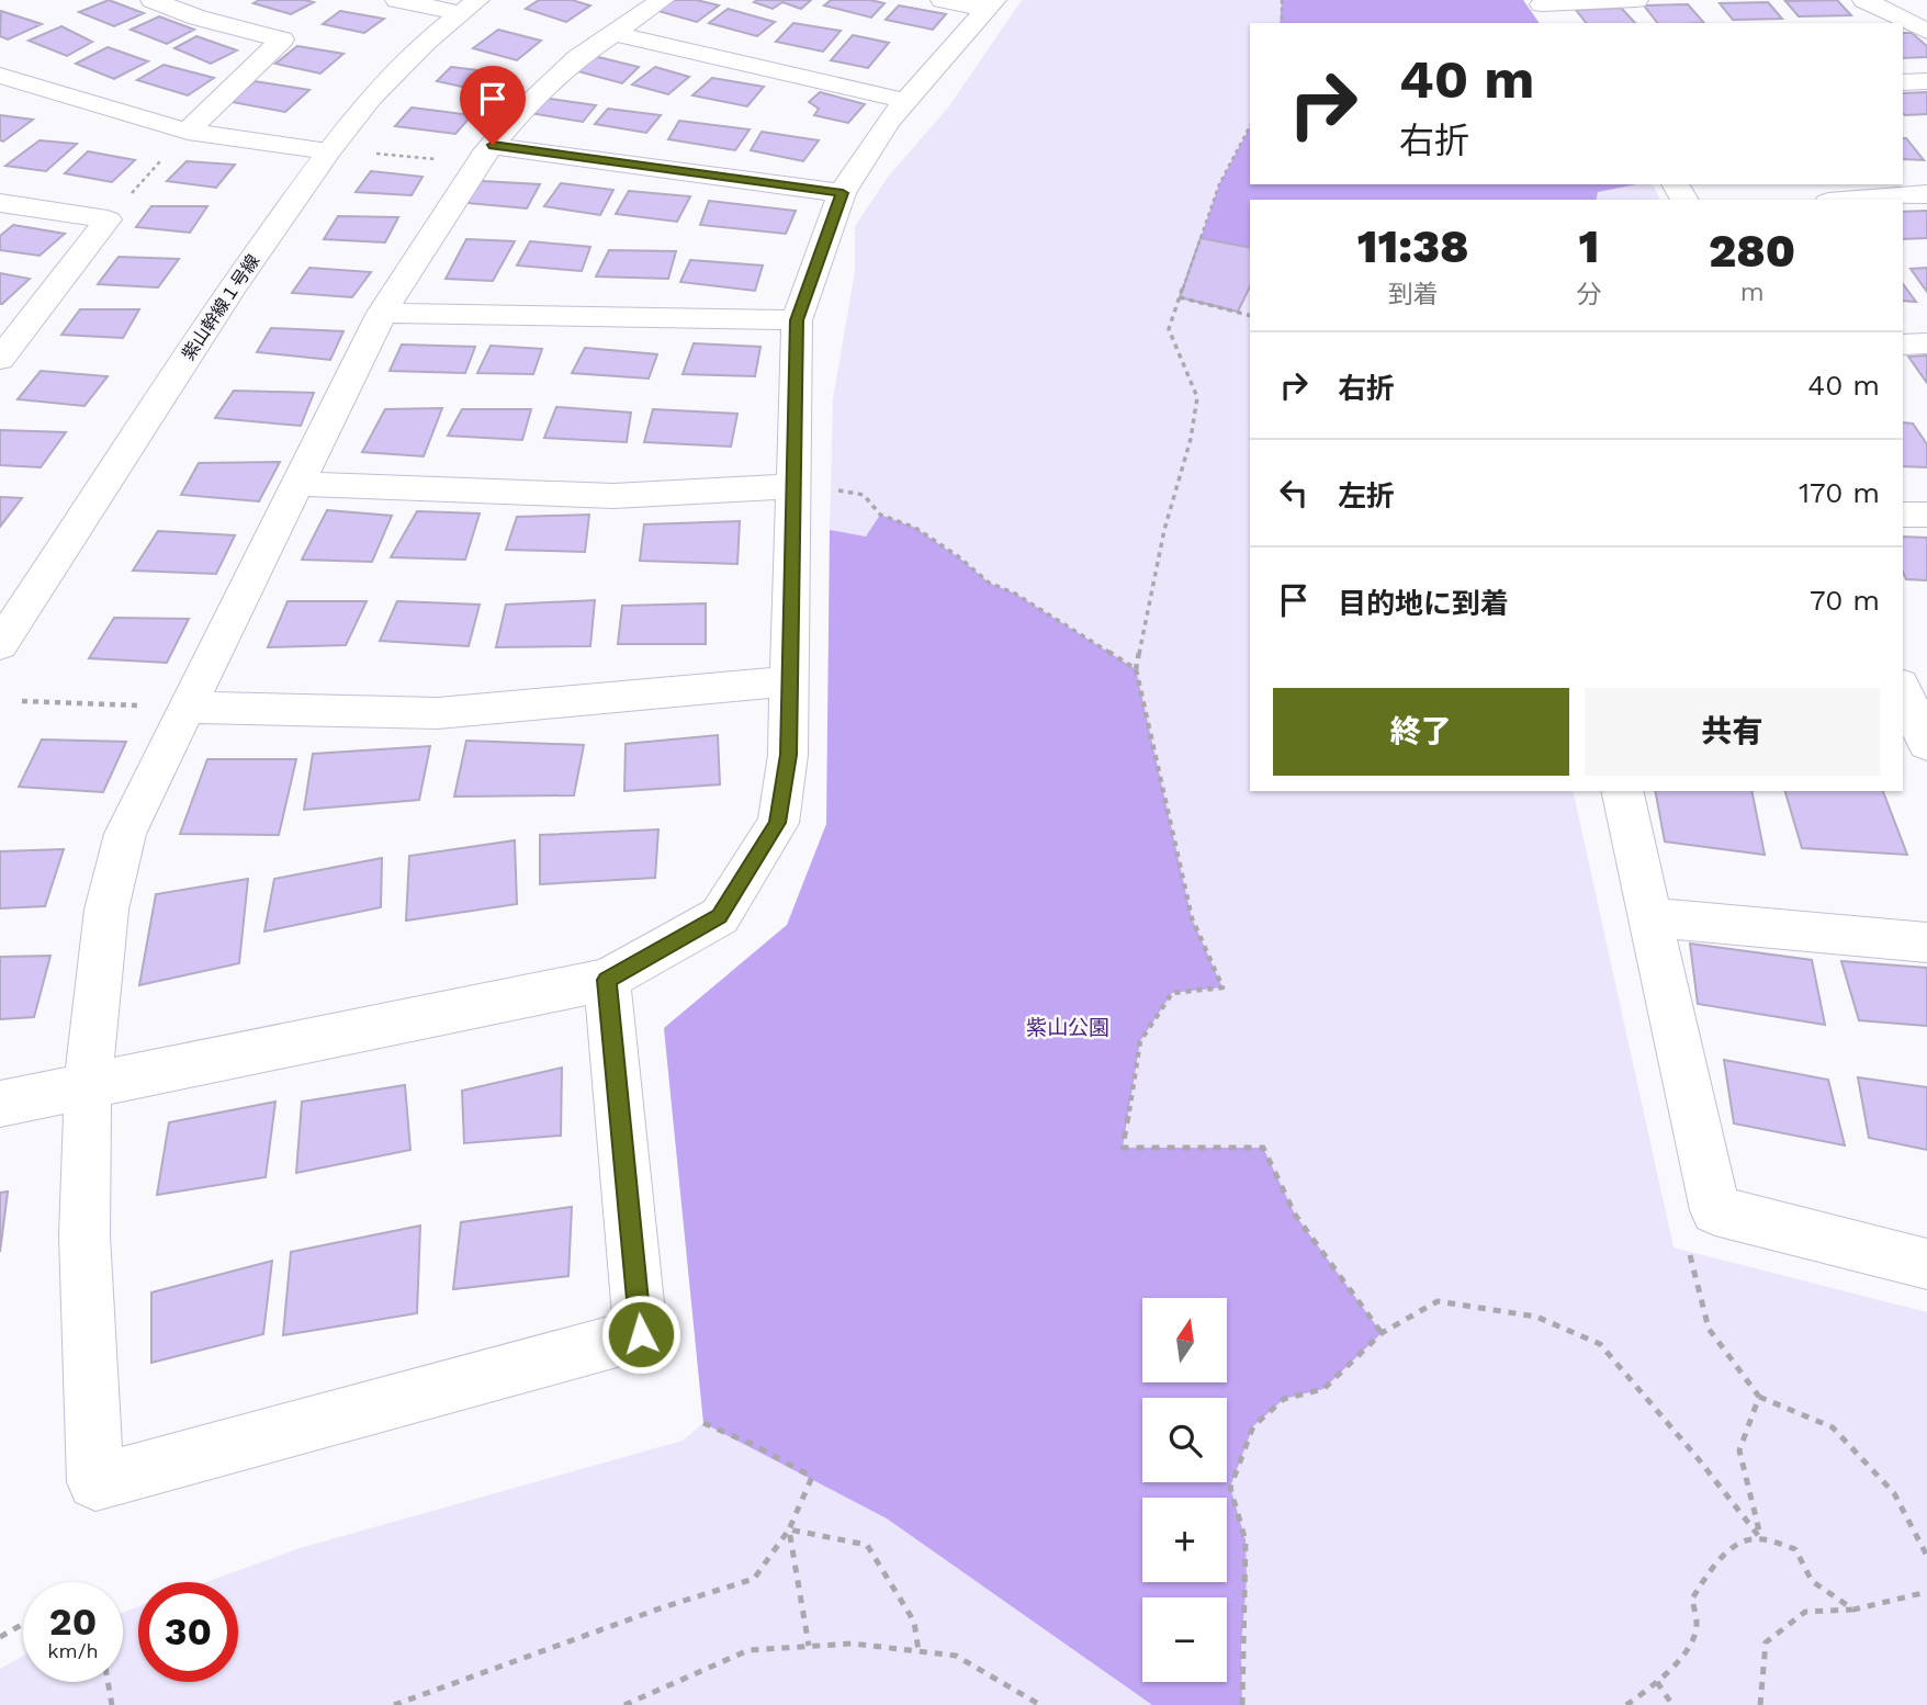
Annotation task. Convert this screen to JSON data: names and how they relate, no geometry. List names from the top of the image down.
{
  "streets": {
    "street": ["紫山幹線１号線"]
  },
  "parks": ["紫山公園"],
  "north": "top",
  "page": {
    "turn": ["40 m", "右折"],
    "eta": [
      "11:38",
      "到着",
      "1",
      "分",
      "280",
      "m"
    ],
    "list": [
      {
        "name": "右折",
        "value": "40 m"
      },
      {
        "name": "左折",
        "value": "170 m"
      },
      {
        "name": "目的地に到着",
        "value": "70 m"
      }
    ],
    "buttons": ["終了", "共有"],
    "map_buttons": ["+", "−"],
    "speed": "20 km/h",
    "limit": "30"
  }
}
